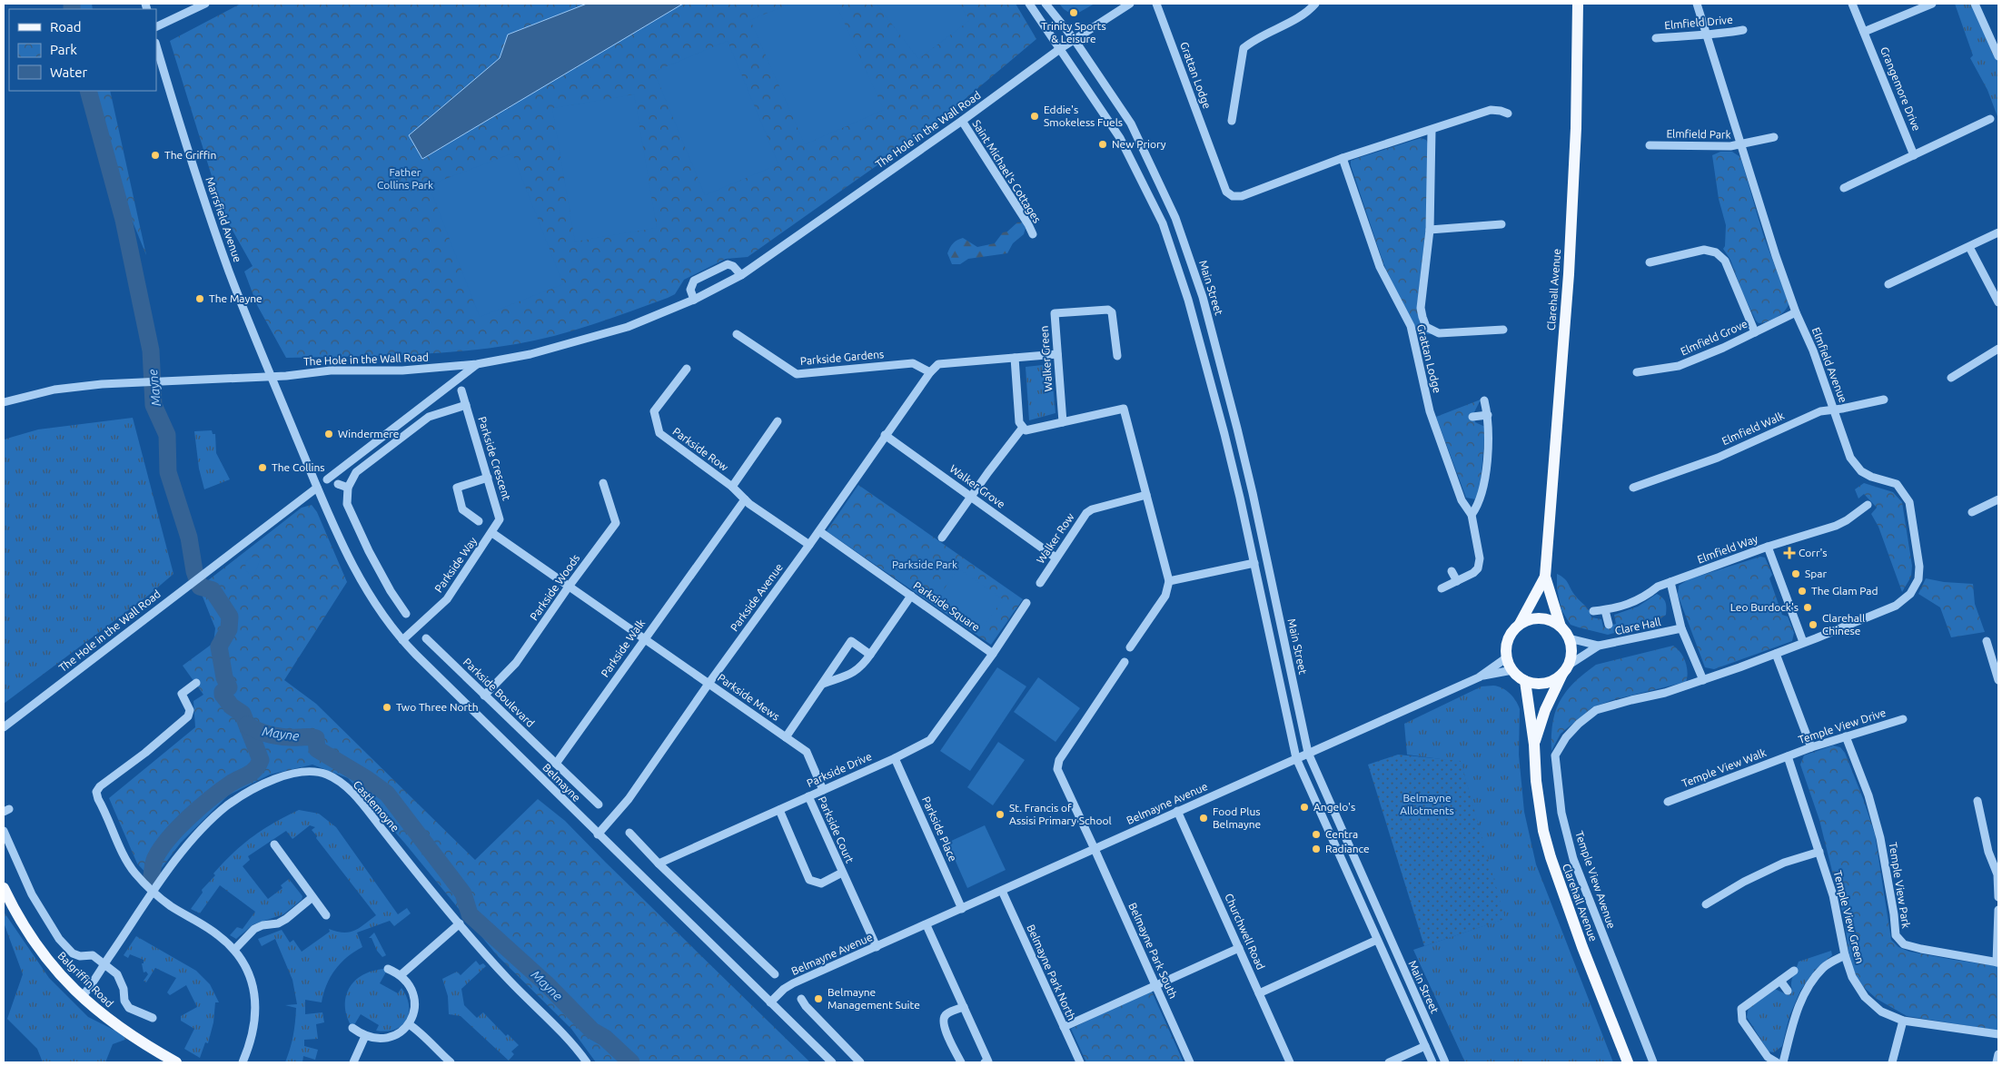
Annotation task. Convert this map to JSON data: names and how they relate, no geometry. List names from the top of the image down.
{
  "streets": {
    "main road": ["Clarehall Avenue", "Balgriffin Road"],
    "street": [
      "Elmfield Drive",
      "Grattan Lodge",
      "Grangemore Drive",
      "The Hole in the Wall Road",
      "Elmfield Park",
      "Saint Michael's Cottages",
      "Marrsfield Avenue",
      "Main Street",
      "Elmfield Grove",
      "Parkside Gardens",
      "Walker Green",
      "Elmfield Avenue",
      "Elmfield Walk",
      "Parkside Row",
      "Parkside Crescent",
      "Walker Grove",
      "Walker Row",
      "Elmfield Way",
      "Parkside Way",
      "Parkside Woods",
      "Parkside Avenue",
      "Parkside Square",
      "Clare Hall",
      "Parkside Walk",
      "Parkside Boulevard",
      "Parkside Mews",
      "Temple View Drive",
      "Temple View Walk",
      "Parkside Drive",
      "Belmayne",
      "Belmayne Avenue",
      "Castlemoyne",
      "Parkside Place",
      "Parkside Court",
      "Temple View Avenue",
      "Temple View Park",
      "Temple View Green",
      "Churchwell Road",
      "Belmayne Park South",
      "Belmayne Park North"
    ]
  },
  "crossings": [
    ["Elmfield Drive", "Elmfield Avenue"],
    ["The Hole in the Wall Road", "Saint Michael's Cottages"],
    ["The Hole in the Wall Road", "Marrsfield Avenue"],
    ["The Hole in the Wall Road", "Main Street"],
    ["The Hole in the Wall Road", "Belmayne"],
    ["Elmfield Park", "Elmfield Avenue"],
    ["Marrsfield Avenue", "Belmayne"],
    ["Main Street", "Belmayne Avenue"],
    ["Clarehall Avenue", "Clare Hall"],
    ["Clarehall Avenue", "Belmayne Avenue"],
    ["Elmfield Grove", "Elmfield Avenue"],
    ["Parkside Gardens", "Parkside Avenue"],
    ["Elmfield Avenue", "Elmfield Walk"],
    ["Elmfield Avenue", "Temple View Avenue"],
    ["Parkside Row", "Parkside Walk"],
    ["Parkside Crescent", "Parkside Way"],
    ["Walker Grove", "Walker Row"],
    ["Walker Grove", "Parkside Avenue"],
    ["Parkside Way", "Belmayne"],
    ["Parkside Woods", "Parkside Boulevard"],
    ["Parkside Avenue", "Parkside Square"],
    ["Parkside Avenue", "Parkside Mews"],
    ["Parkside Avenue", "Belmayne"],
    ["Parkside Square", "Parkside Drive"],
    ["Clare Hall", "Belmayne Avenue"],
    ["Parkside Walk", "Parkside Boulevard"],
    ["Parkside Walk", "Parkside Mews"],
    ["Parkside Mews", "Parkside Drive"],
    ["Temple View Drive", "Temple View Walk"],
    ["Temple View Drive", "Temple View Park"],
    ["Temple View Drive", "Temple View Green"],
    ["Temple View Walk", "Temple View Green"],
    ["Parkside Drive", "Parkside Place"],
    ["Parkside Drive", "Parkside Court"],
    ["Belmayne", "Belmayne Avenue"],
    ["Belmayne Avenue", "Parkside Place"],
    ["Belmayne Avenue", "Parkside Court"],
    ["Belmayne Avenue", "Churchwell Road"],
    ["Belmayne Avenue", "Belmayne Park South"],
    ["Belmayne Avenue", "Belmayne Park North"],
    ["Castlemoyne", "Balgriffin Road"]
  ],
  "water": ["Mayne"],
  "parks": ["Father Collins Park", "Parkside Park", "Belmayne Allotments"],
  "places": {
    "other": [
      "Trinity Sports & Leisure",
      "Eddie's Smokeless Fuels",
      "New Priory",
      "The Griffin",
      "The Mayne",
      "Windermere",
      "The Collins",
      "Spar",
      "The Glam Pad",
      "Leo Burdock's",
      "Clarehall Chinese",
      "Two Three North",
      "Angelo's",
      "St. Francis of Assisi Primary School",
      "Food Plus Belmayne",
      "Centra",
      "Radiance",
      "Belmayne Management Suite"
    ],
    "health": ["Corr's"]
  },
  "legend": ["Road", "Park", "Water"]
}
